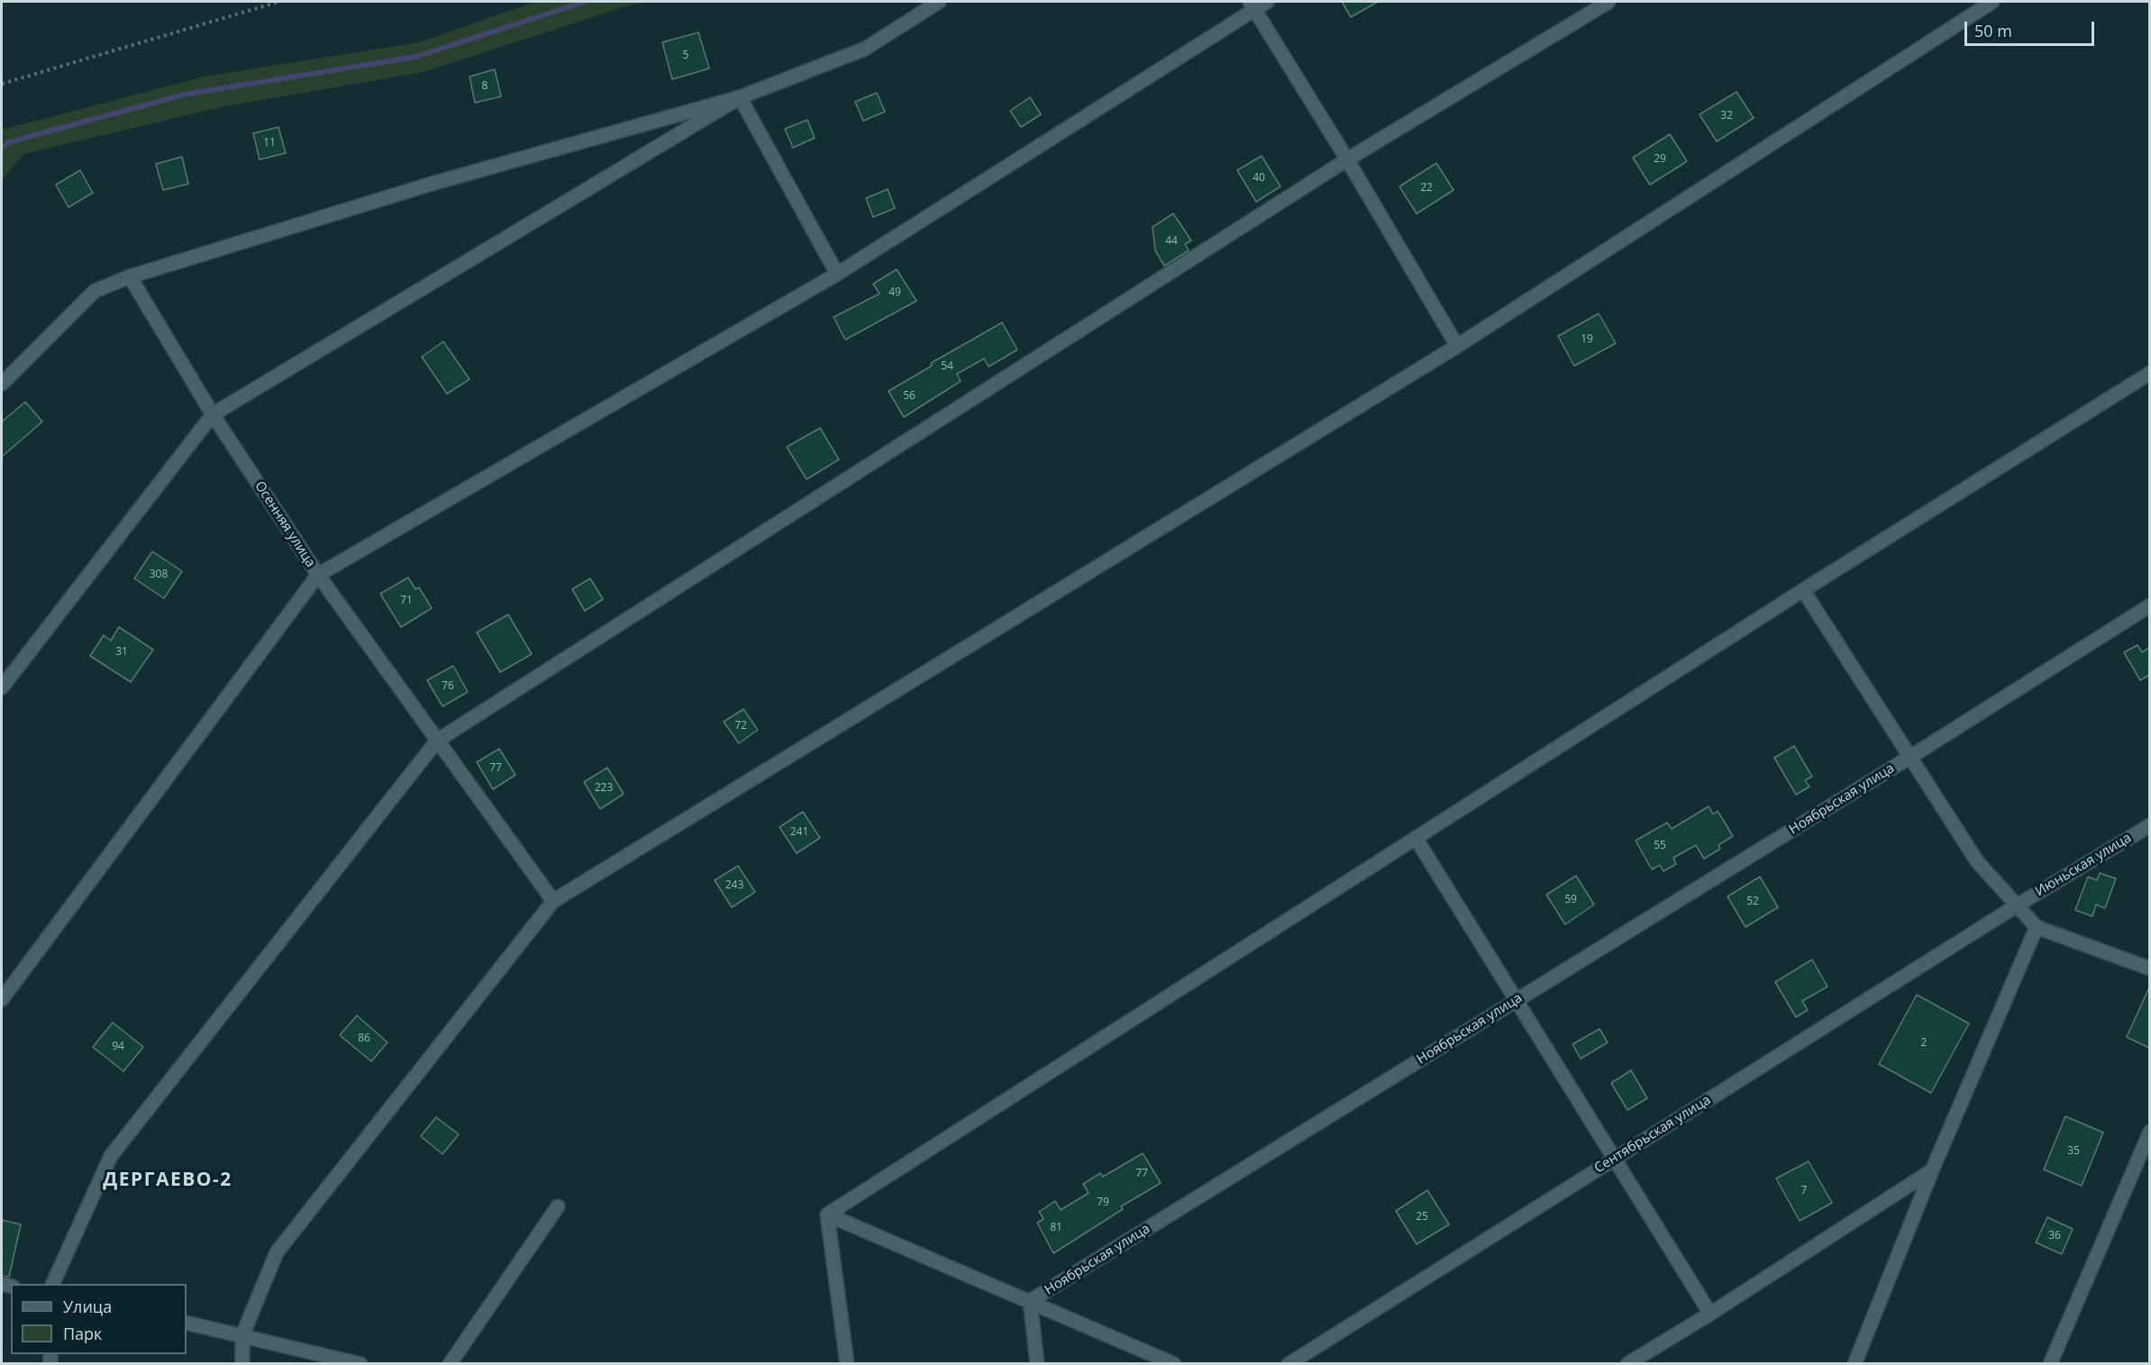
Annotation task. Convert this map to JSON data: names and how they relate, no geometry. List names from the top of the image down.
{
  "streets": {
    "street": [
      "Осенняя улица",
      "Ноябрьская улица",
      "Июньская улица",
      "Сентябрьская улица"
    ]
  },
  "crossings": [
    ["Июньская улица", "Сентябрьская улица"]
  ],
  "districts": ["ДЕРГАЕВО-2"],
  "house_numbers": [
    "5",
    "8",
    "32",
    "11",
    "29",
    "40",
    "22",
    "44",
    "49",
    "19",
    "54",
    "56",
    "308",
    "71",
    "31",
    "76",
    "72",
    "77",
    "223",
    "241",
    "55",
    "243",
    "59",
    "52",
    "86",
    "2",
    "94",
    "35",
    "77",
    "7",
    "79",
    "25",
    "81",
    "36"
  ],
  "legend": ["Улица", "Парк"],
  "scale_bar": "50 m"
}
